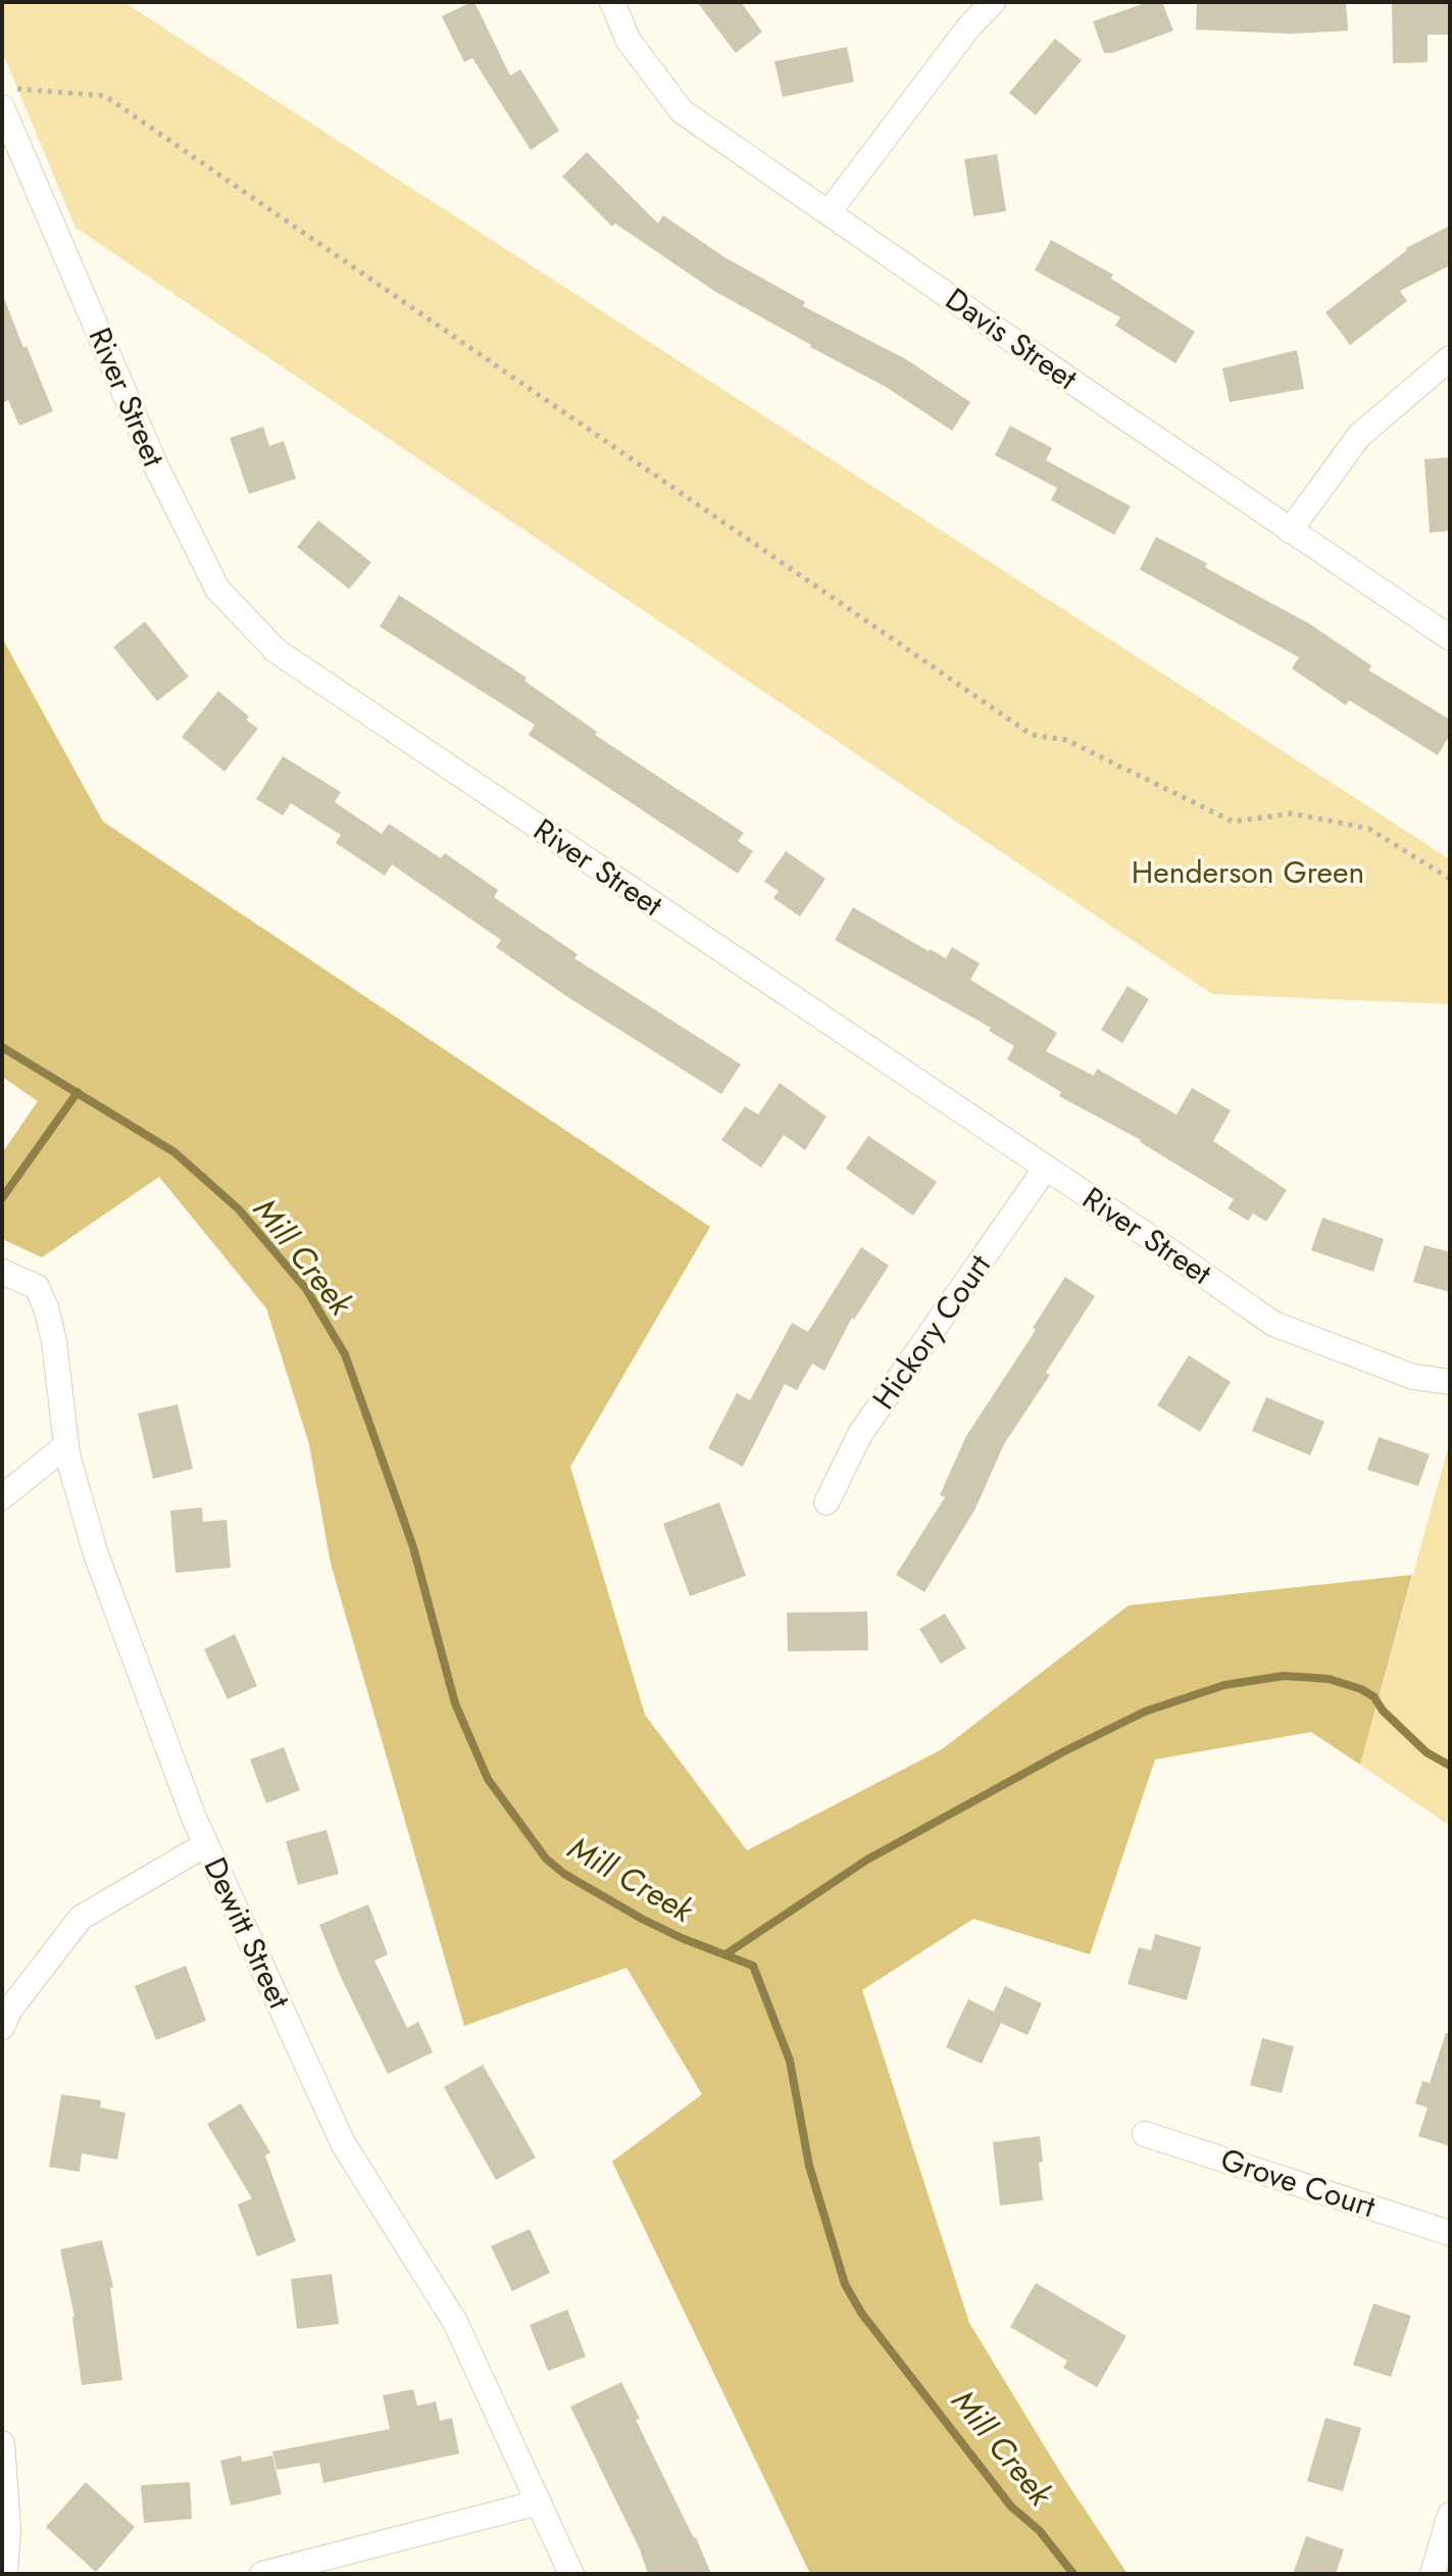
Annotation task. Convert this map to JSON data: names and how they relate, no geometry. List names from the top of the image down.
{
  "streets": {
    "street": [
      "Davis Street",
      "River Street",
      "Hickory Court",
      "Dewitt Street",
      "Grove Court"
    ]
  },
  "crossings": [
    ["River Street", "Hickory Court"]
  ],
  "water": ["Mill Creek"],
  "parks": ["Henderson Green"]
}
